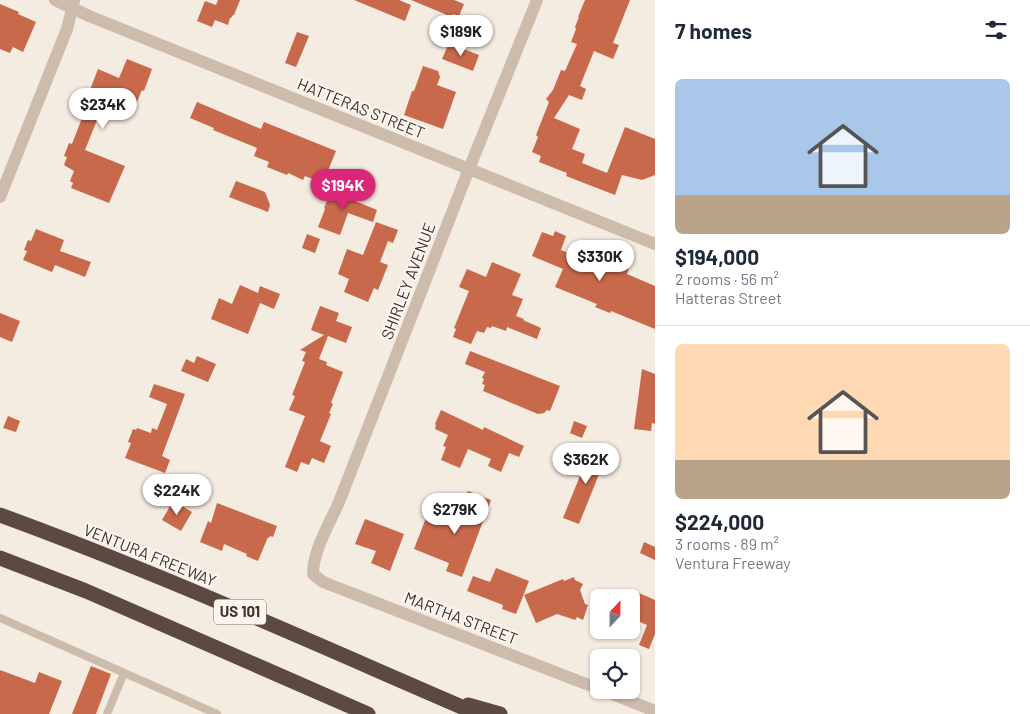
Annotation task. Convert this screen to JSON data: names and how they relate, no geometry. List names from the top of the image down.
{
  "streets": {
    "highway": ["VENTURA FREEWAY", "US 101"],
    "street": ["HATTERAS STREET", "SHIRLEY AVENUE", "MARTHA STREET"]
  },
  "crossings": [
    ["HATTERAS STREET", "SHIRLEY AVENUE"],
    ["SHIRLEY AVENUE", "MARTHA STREET"]
  ],
  "north": "top",
  "page": {
    "heading": "7 homes",
    "price": [
      "$189K",
      "$234K",
      "$194K",
      "$330K",
      "$362K",
      "$224K",
      "$279K"
    ],
    "list": [
      {
        "name": "$194,000",
        "note": "2 rooms · 56 m² · Hatteras Street"
      },
      {
        "name": "$224,000",
        "note": "3 rooms · 89 m² · Ventura Freeway"
      }
    ]
  }
}
